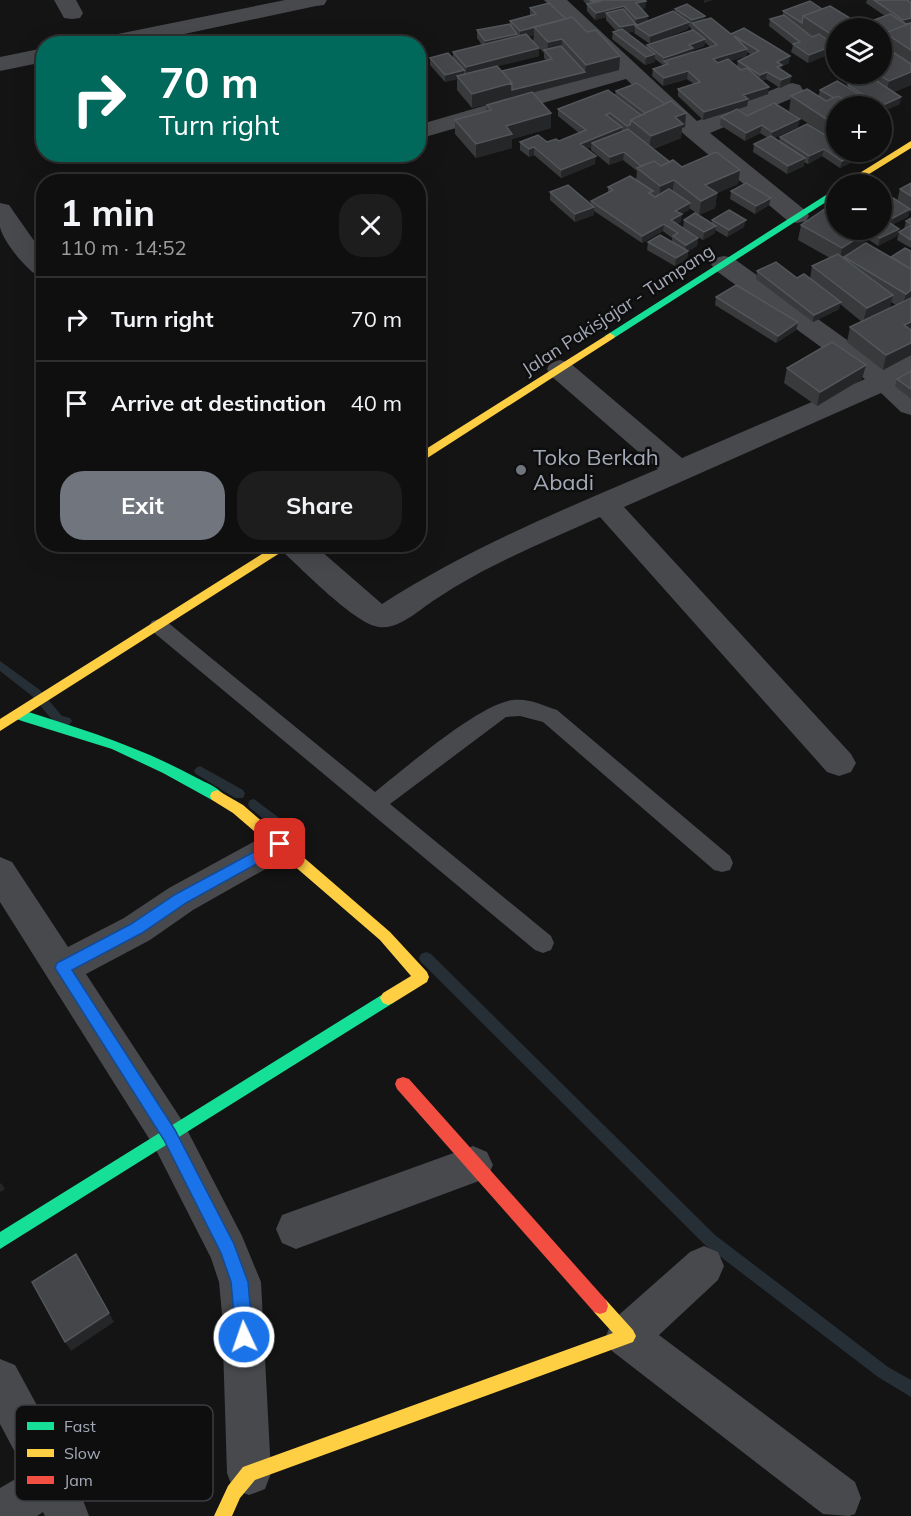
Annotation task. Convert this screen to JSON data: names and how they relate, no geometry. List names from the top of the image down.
{
  "streets": {
    "street": ["Jalan Pakisjajar - Tumpang"]
  },
  "places": ["Toko Berkah Abadi"],
  "legend": ["Fast", "Slow", "Jam"],
  "page": {
    "map_buttons": ["+", "−"],
    "turn": ["70 m", "Turn right"],
    "heading": ["1 min", "110 m · 14:52"],
    "list": [
      {
        "name": "Turn right",
        "value": "70 m"
      },
      {
        "name": "Arrive at destination",
        "value": "40 m"
      }
    ],
    "buttons": ["Exit", "Share"]
  }
}
